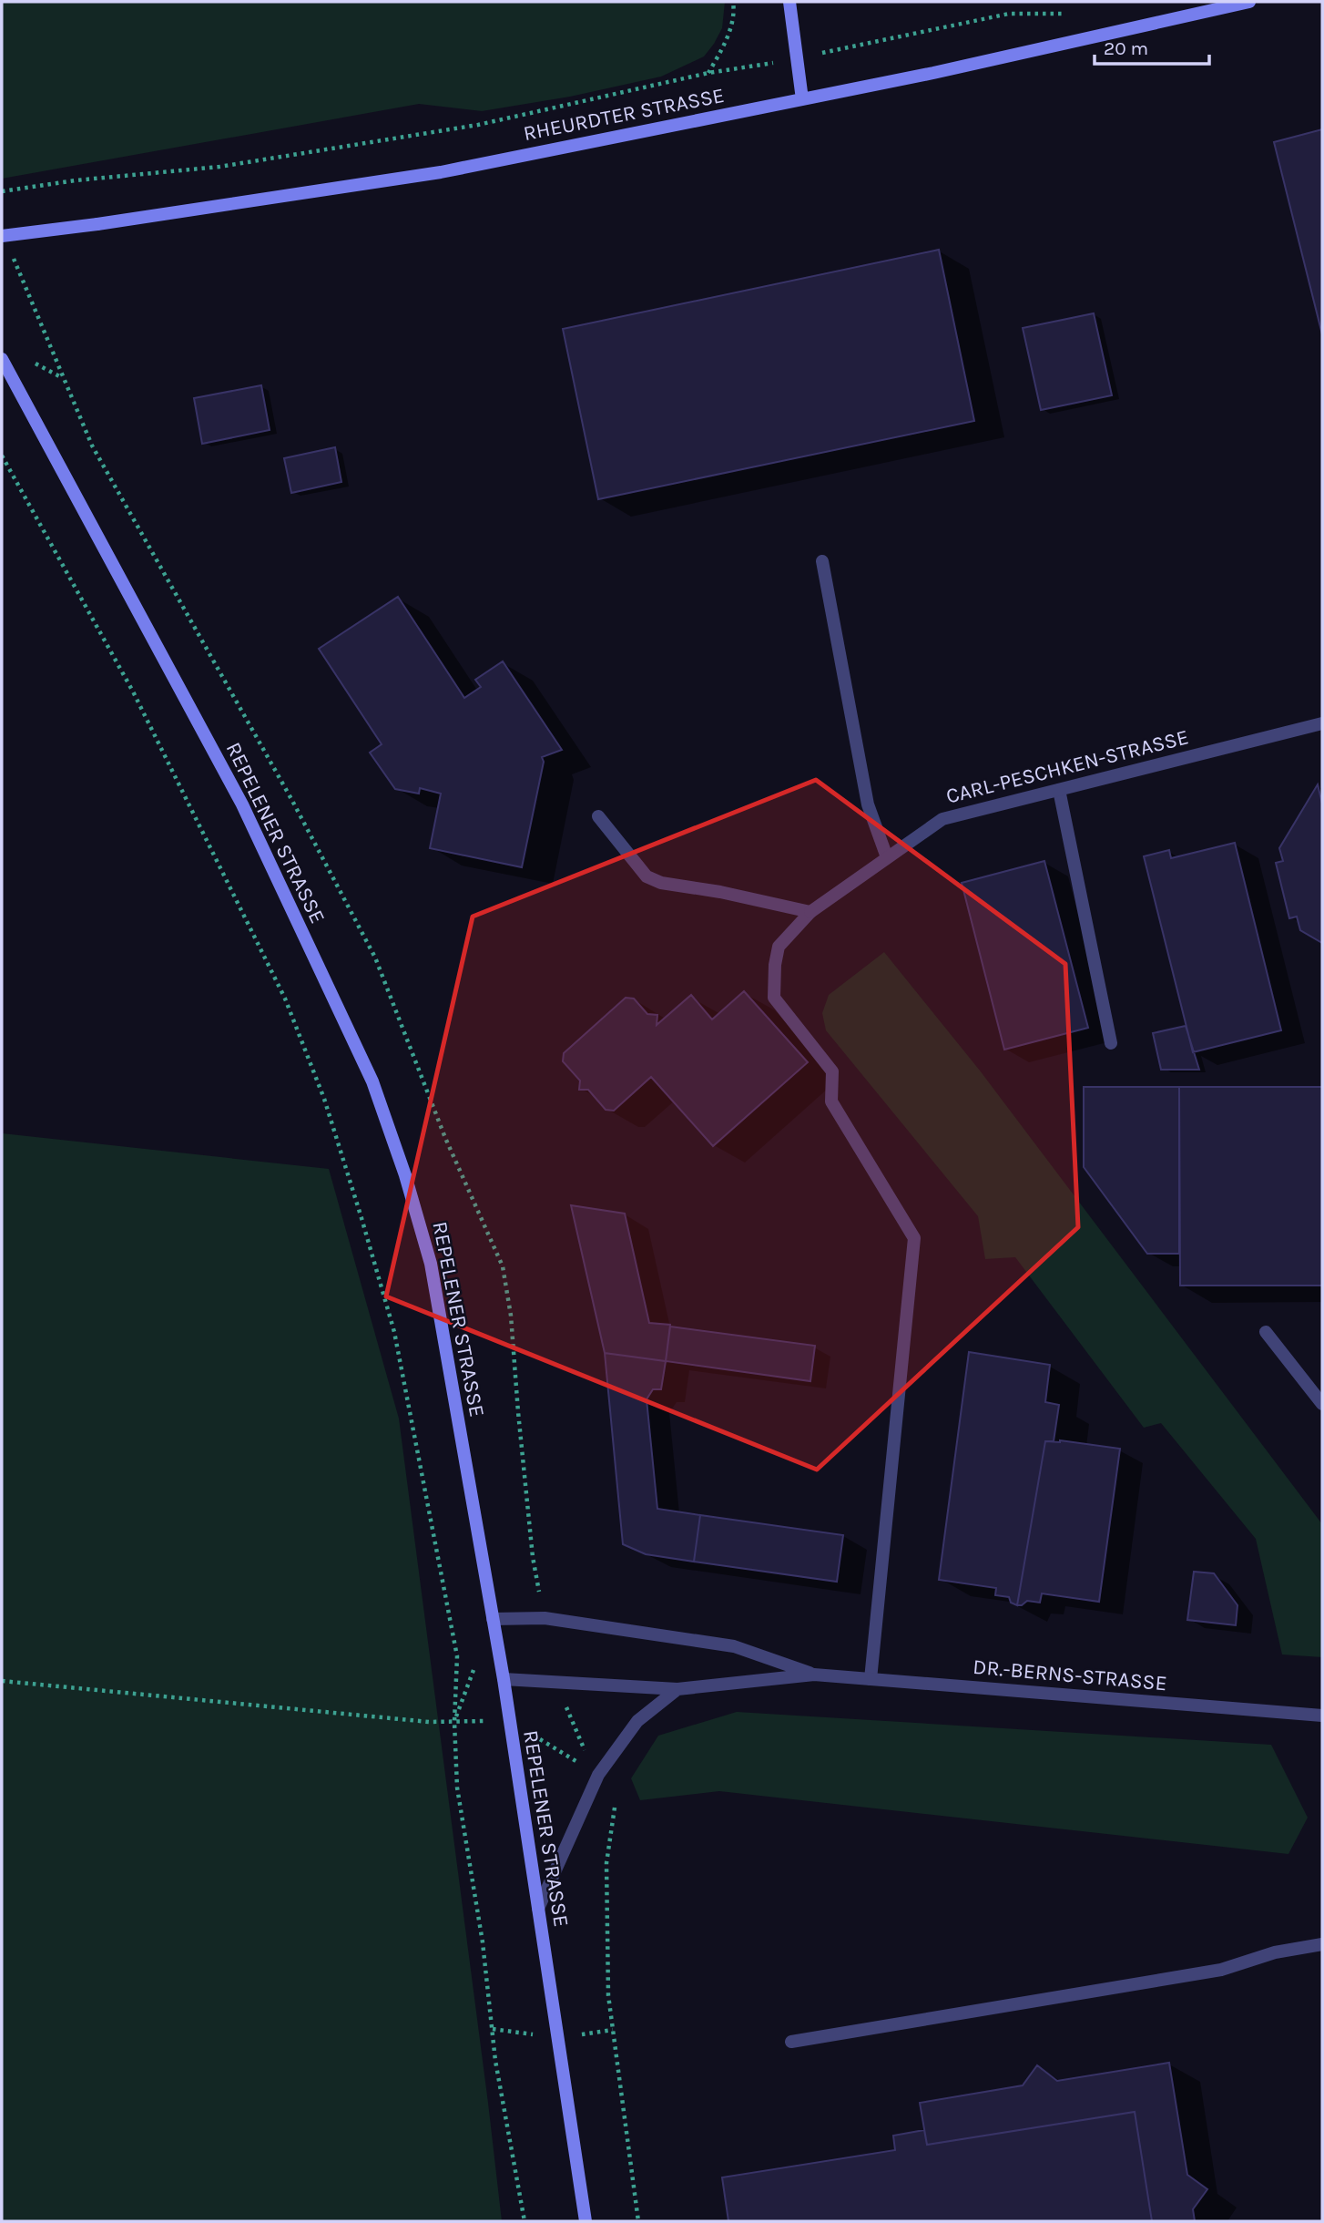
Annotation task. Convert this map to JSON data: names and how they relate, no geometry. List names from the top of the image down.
{
  "streets": {
    "main road": ["RHEURDTER STRASSE", "REPELENER STRASSE"],
    "street": ["CARL-PESCHKEN-STRASSE", "DR.-BERNS-STRASSE"]
  },
  "crossings": [
    ["CARL-PESCHKEN-STRASSE", "DR.-BERNS-STRASSE"],
    ["REPELENER STRASSE", "DR.-BERNS-STRASSE"]
  ],
  "scale_bar": "20 m"
}
